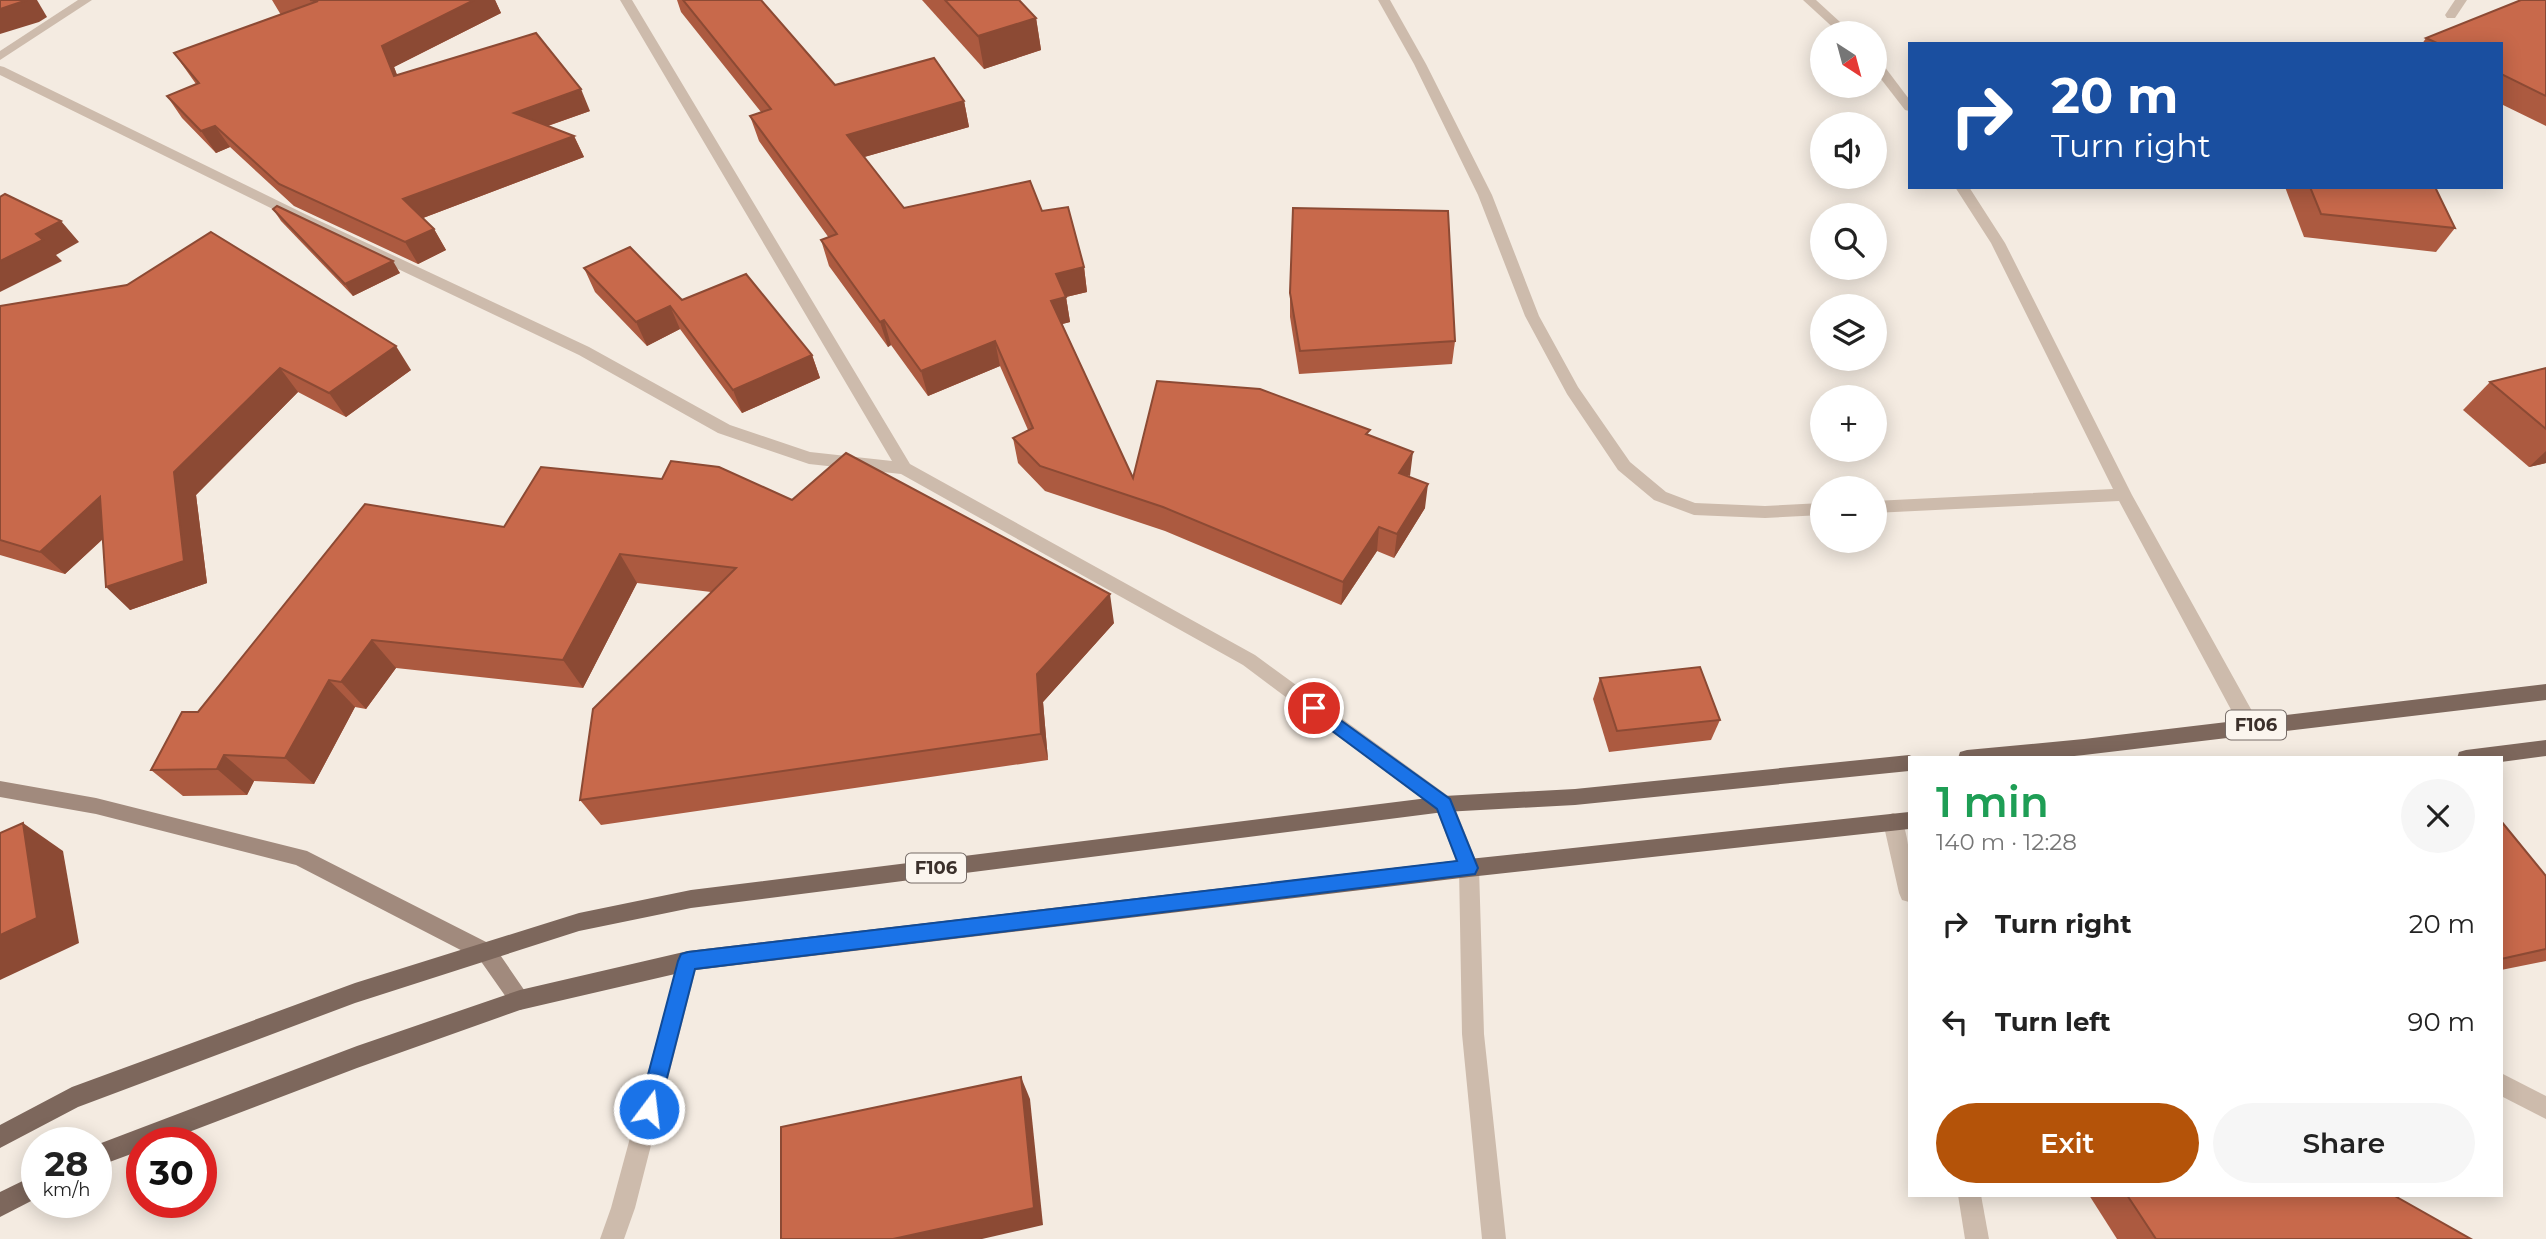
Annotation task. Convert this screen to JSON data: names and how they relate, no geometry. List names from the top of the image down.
{
  "streets": {
    "main road": ["F106"]
  },
  "north": "bottom right",
  "page": {
    "map_buttons": ["+", "−"],
    "turn": ["20 m", "Turn right"],
    "heading": ["1 min", "140 m · 12:28"],
    "list": [
      {
        "name": "Turn right",
        "value": "20 m"
      },
      {
        "name": "Turn left",
        "value": "90 m"
      }
    ],
    "buttons": ["Exit", "Share"],
    "speed": "28 km/h",
    "limit": "30"
  }
}
